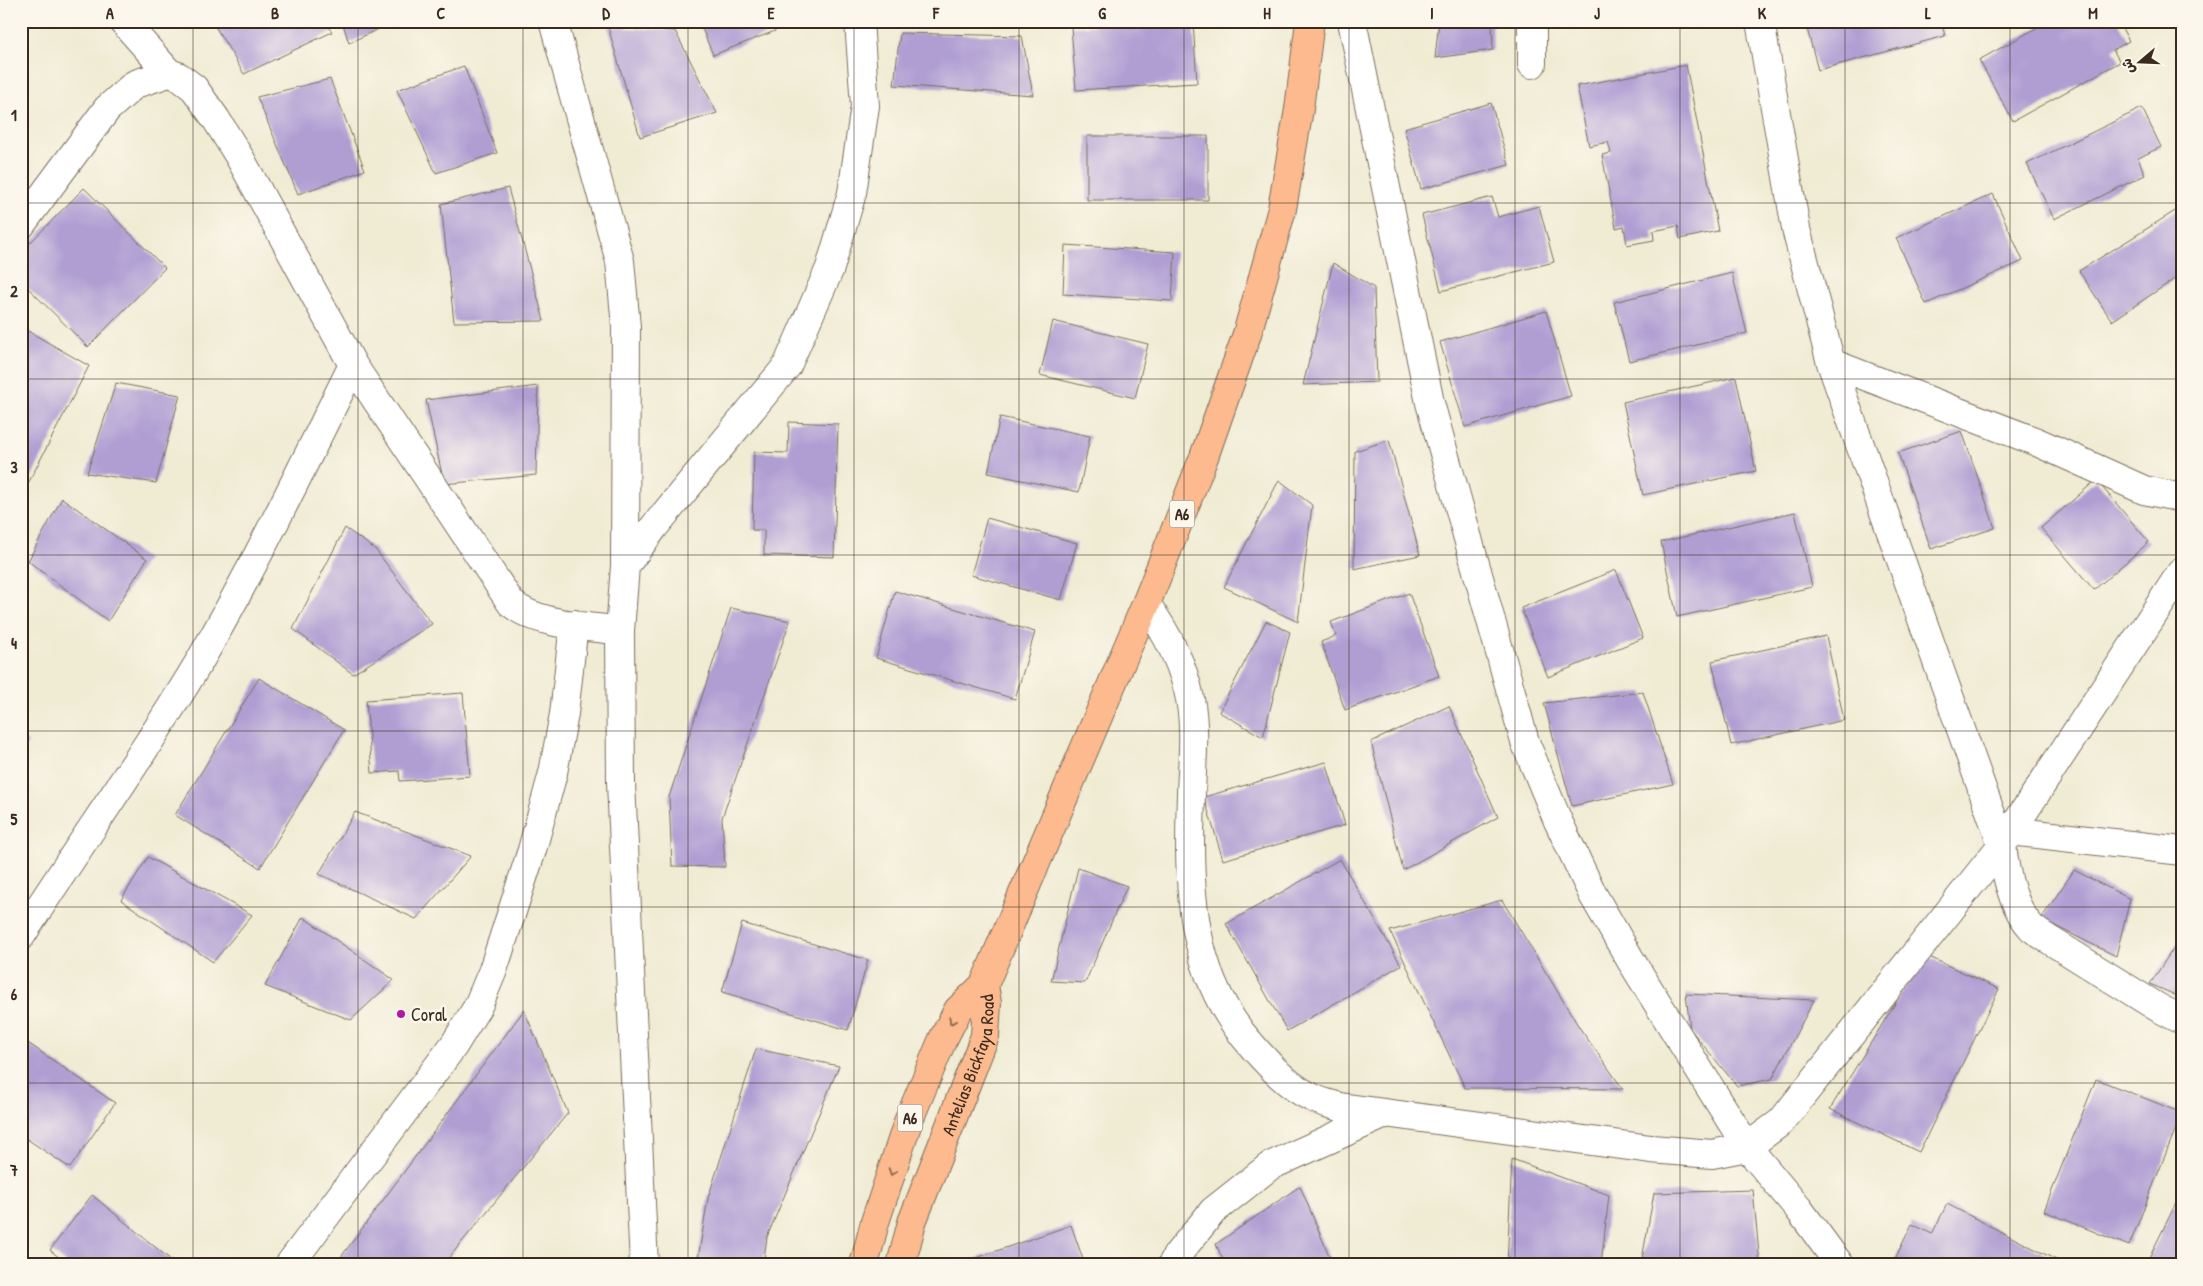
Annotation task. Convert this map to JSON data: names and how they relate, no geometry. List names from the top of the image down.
{
  "streets": {
    "highway": ["A6", "Antelias Bickfaya Road"]
  },
  "crossings": [
    ["A6", "Antelias Bickfaya Road"]
  ],
  "places": ["Coral"],
  "north": "left",
  "grid": {
    "columns": [
      "A",
      "B",
      "C",
      "D",
      "E",
      "F",
      "G",
      "H",
      "I",
      "J",
      "K",
      "L",
      "M"
    ],
    "rows": [
      "1",
      "2",
      "3",
      "4",
      "5",
      "6",
      "7"
    ]
  }
}
